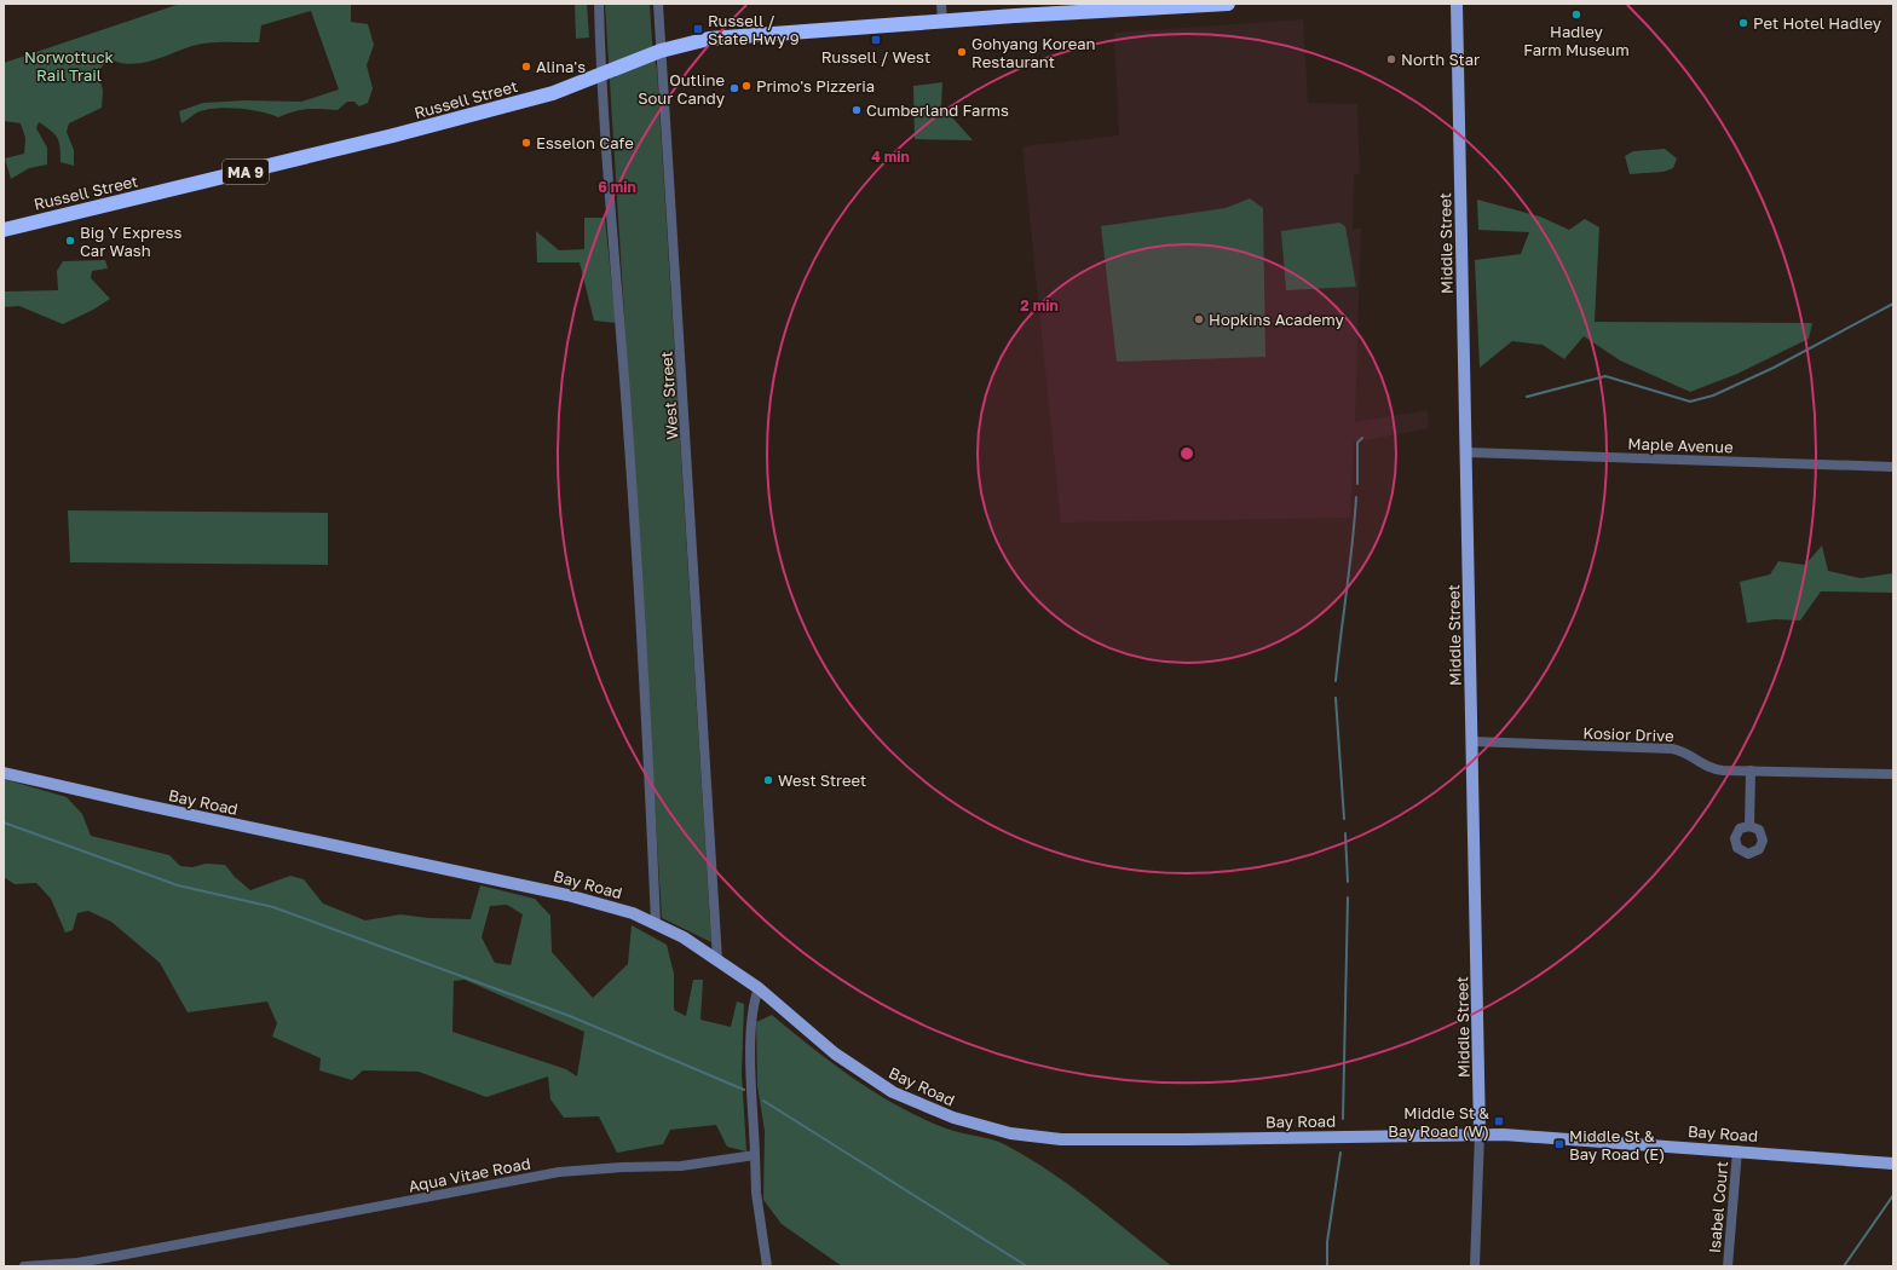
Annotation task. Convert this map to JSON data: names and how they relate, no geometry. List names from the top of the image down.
{
  "streets": {
    "highway": ["Russell Street", "MA 9"],
    "main road": ["Middle Street", "Bay Road"],
    "street": [
      "West Street",
      "Maple Avenue",
      "Kosior Drive",
      "Aqua Vitae Road",
      "Isabel Court"
    ]
  },
  "crossings": [
    ["Russell Street", "West Street"],
    ["Middle Street", "Maple Avenue"],
    ["Middle Street", "Kosior Drive"],
    ["Middle Street", "Bay Road"],
    ["West Street", "Bay Road"],
    ["Bay Road", "Isabel Court"]
  ],
  "parks": ["Norwottuck Rail Trail"],
  "places": {
    "other": [
      "Hadley Farm Museum",
      "Pet Hotel Hadley",
      "Gohyang Korean Restaurant",
      "North Star",
      "Alina's",
      "Primo's Pizzeria",
      "Outline Sour Candy",
      "Cumberland Farms",
      "Esselon Cafe",
      "Big Y Express Car Wash",
      "Hopkins Academy",
      "West Street"
    ],
    "transit": [
      "Russell / State Hwy 9",
      "Russell / West",
      "Middle St & Bay Road (W)",
      "Middle St & Bay Road (E)"
    ]
  },
  "rings": ["4 min", "6 min", "2 min"]
}
